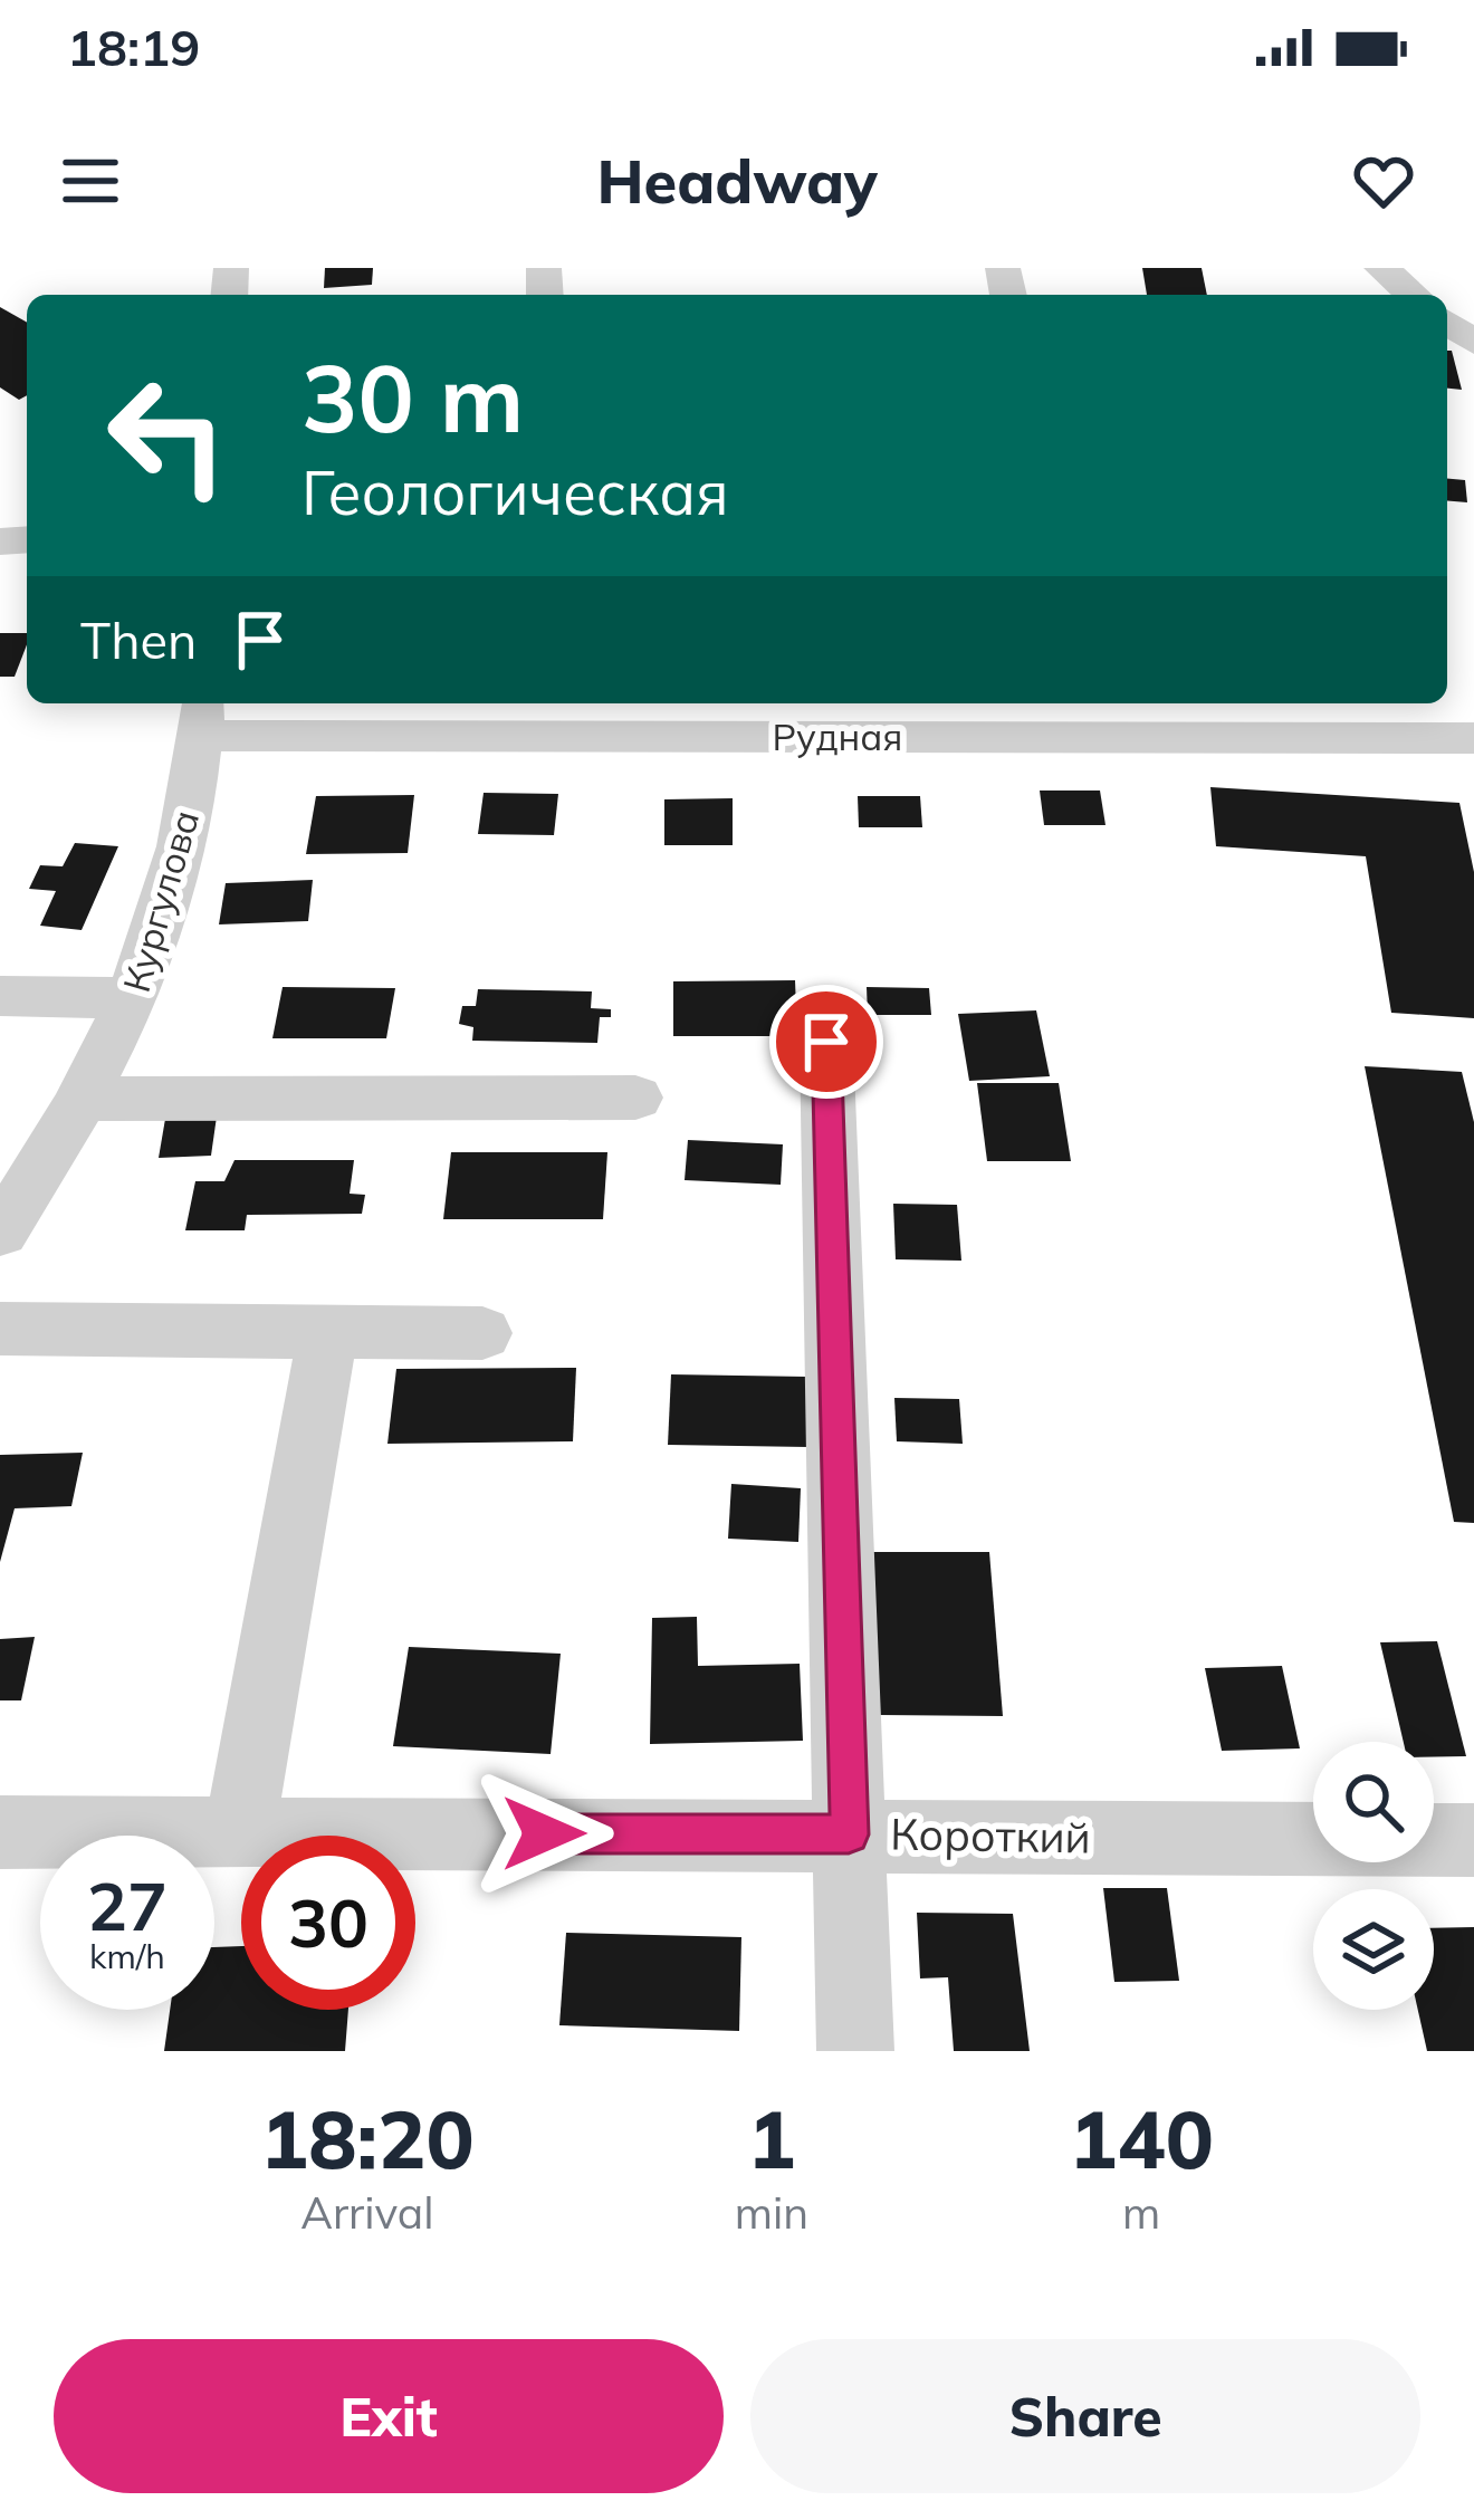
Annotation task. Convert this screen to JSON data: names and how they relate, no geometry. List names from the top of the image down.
{
  "streets": {
    "street": ["Рудная", "Кургулова", "Короткий"]
  },
  "crossings": [
    ["Рудная", "Кургулова"]
  ],
  "page": {
    "status": "18:19",
    "header": "Headway",
    "turn": ["30 m", "Геологическая"],
    "then": "Then",
    "speed": "27 km/h",
    "limit": "30",
    "eta": [
      "18:20",
      "Arrival",
      "1",
      "min",
      "140",
      "m"
    ],
    "buttons": ["Exit", "Share"]
  }
}
